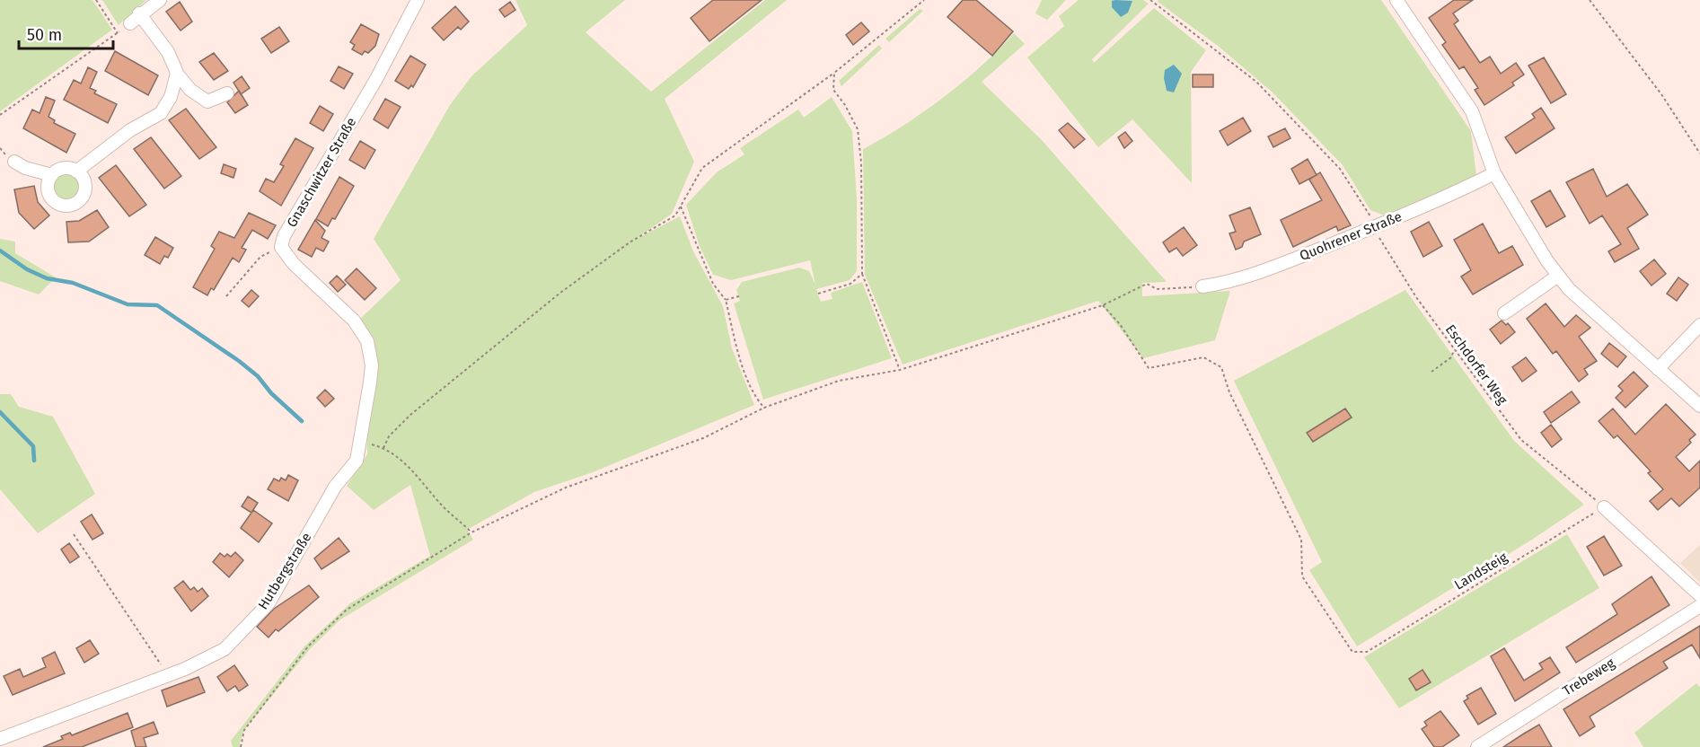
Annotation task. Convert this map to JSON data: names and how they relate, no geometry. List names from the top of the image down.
{
  "streets": {
    "street": [
      "Gnaschwitzer Straße",
      "Quohrener Straße",
      "Hutbergstraße",
      "Trebeweg"
    ],
    "path": ["Eschdorfer Weg", "Landsteig"]
  },
  "crossings": [
    ["Gnaschwitzer Straße", "Hutbergstraße"],
    ["Quohrener Straße", "Eschdorfer Weg"]
  ],
  "scale_bar": "50 m"
}
